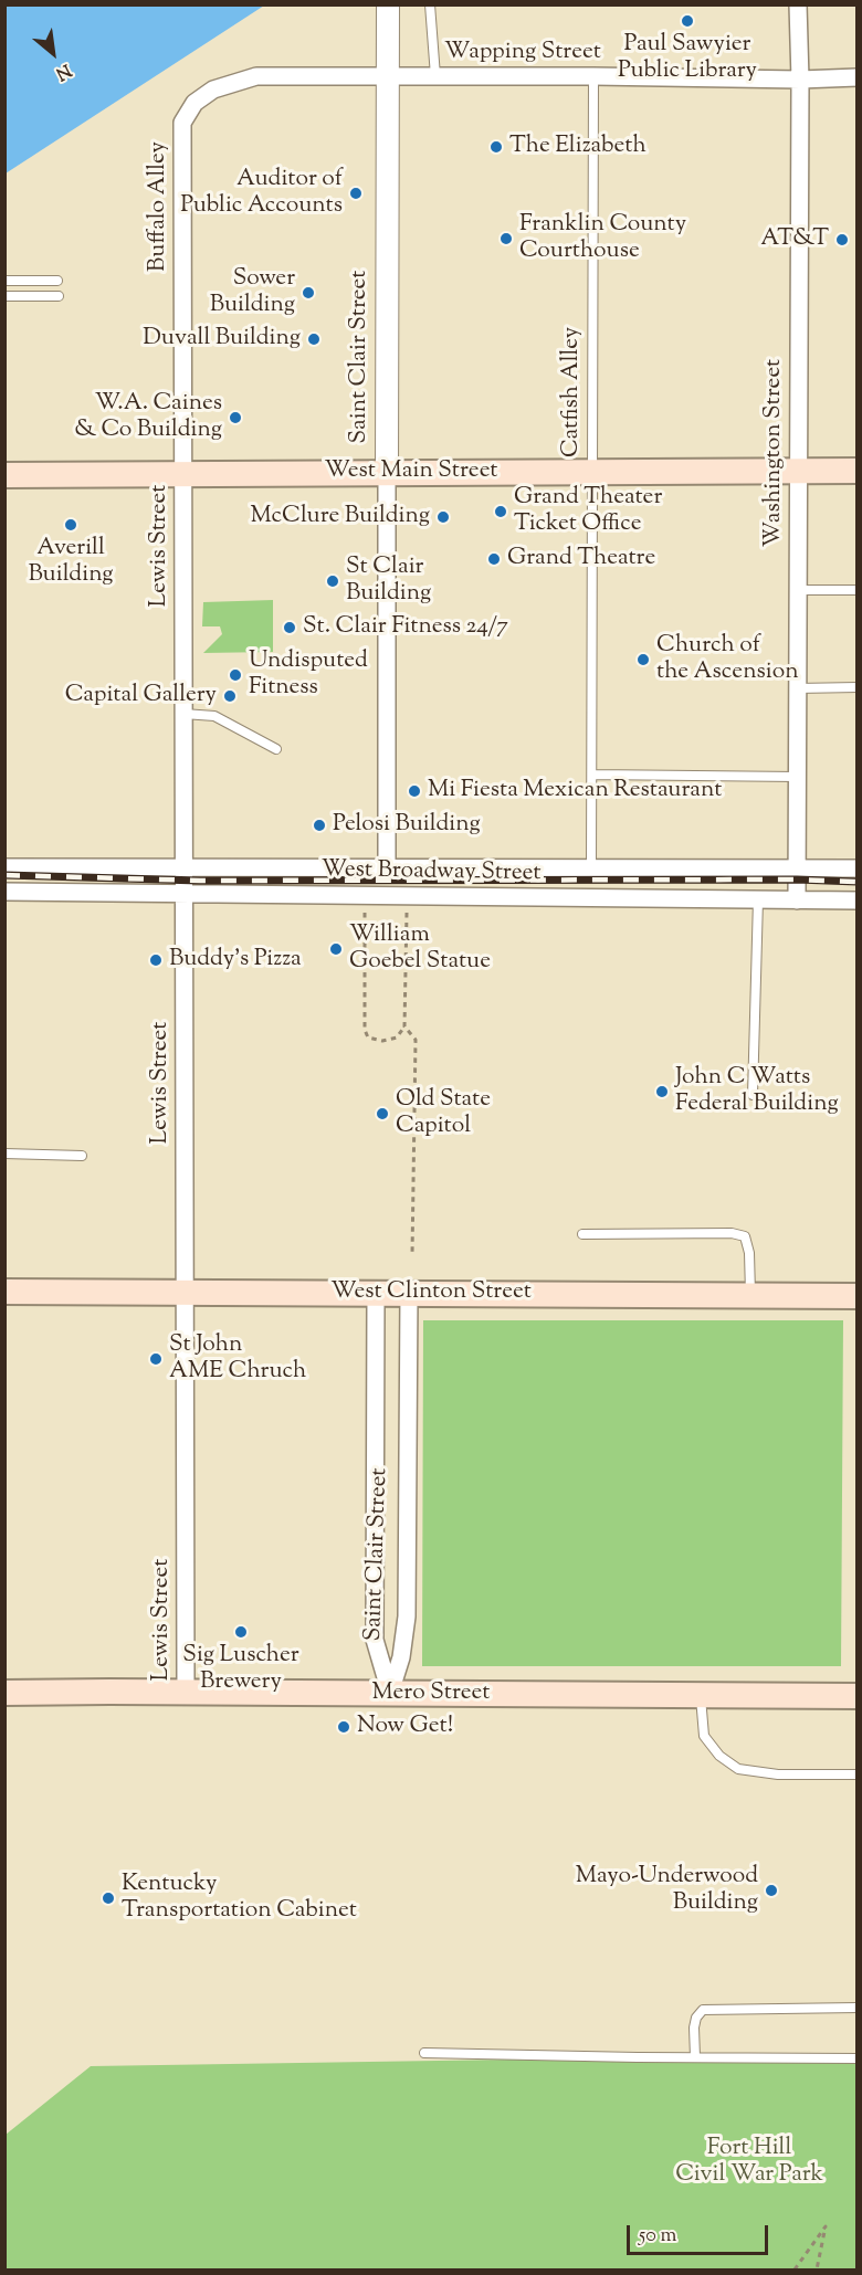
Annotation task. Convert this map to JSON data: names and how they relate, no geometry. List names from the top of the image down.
{
  "streets": {
    "main road": ["West Main Street", "West Clinton Street", "Mero Street"],
    "street": [
      "Wapping Street",
      "Buffalo Alley",
      "Saint Clair Street",
      "Washington Street",
      "Lewis Street",
      "West Broadway Street"
    ],
    "lane": ["Catfish Alley"]
  },
  "crossings": [
    ["Wapping Street", "Buffalo Alley"],
    ["Wapping Street", "Saint Clair Street"],
    ["Wapping Street", "Catfish Alley"],
    ["Wapping Street", "Washington Street"],
    ["Buffalo Alley", "Saint Clair Street"],
    ["Buffalo Alley", "West Main Street"],
    ["Buffalo Alley", "Lewis Street"],
    ["Saint Clair Street", "West Main Street"],
    ["Saint Clair Street", "West Broadway Street"],
    ["Saint Clair Street", "West Clinton Street"],
    ["Saint Clair Street", "Mero Street"],
    ["Catfish Alley", "West Main Street"],
    ["Catfish Alley", "West Broadway Street"],
    ["Washington Street", "West Main Street"],
    ["Washington Street", "West Broadway Street"],
    ["West Main Street", "Lewis Street"],
    ["Lewis Street", "West Broadway Street"],
    ["Lewis Street", "West Clinton Street"],
    ["Lewis Street", "Mero Street"]
  ],
  "parks": ["Fort Hill Civil War Park"],
  "places": [
    "Paul Sawyier Public Library",
    "The Elizabeth",
    "Auditor of Public Accounts",
    "Franklin County Courthouse",
    "AT&T",
    "Sower Building",
    "Duvall Building",
    "W.A. Caines & Co Building",
    "Grand Theater Ticket Office",
    "McClure Building",
    "Averill Building",
    "Grand Theatre",
    "St Clair Building",
    "St. Clair Fitness 24/7",
    "Church of the Ascension",
    "Undisputed Fitness",
    "Capital Gallery",
    "Mi Fiesta Mexican Restaurant",
    "Pelosi Building",
    "William Goebel Statue",
    "Buddy's Pizza",
    "John C Watts Federal Building",
    "Old State Capitol",
    "St John AME Chruch",
    "Sig Luscher Brewery",
    "Now Get!",
    "Mayo-Underwood Building",
    "Kentucky Transportation Cabinet"
  ],
  "scale_bar": "50 m",
  "north": "bottom right"
}
